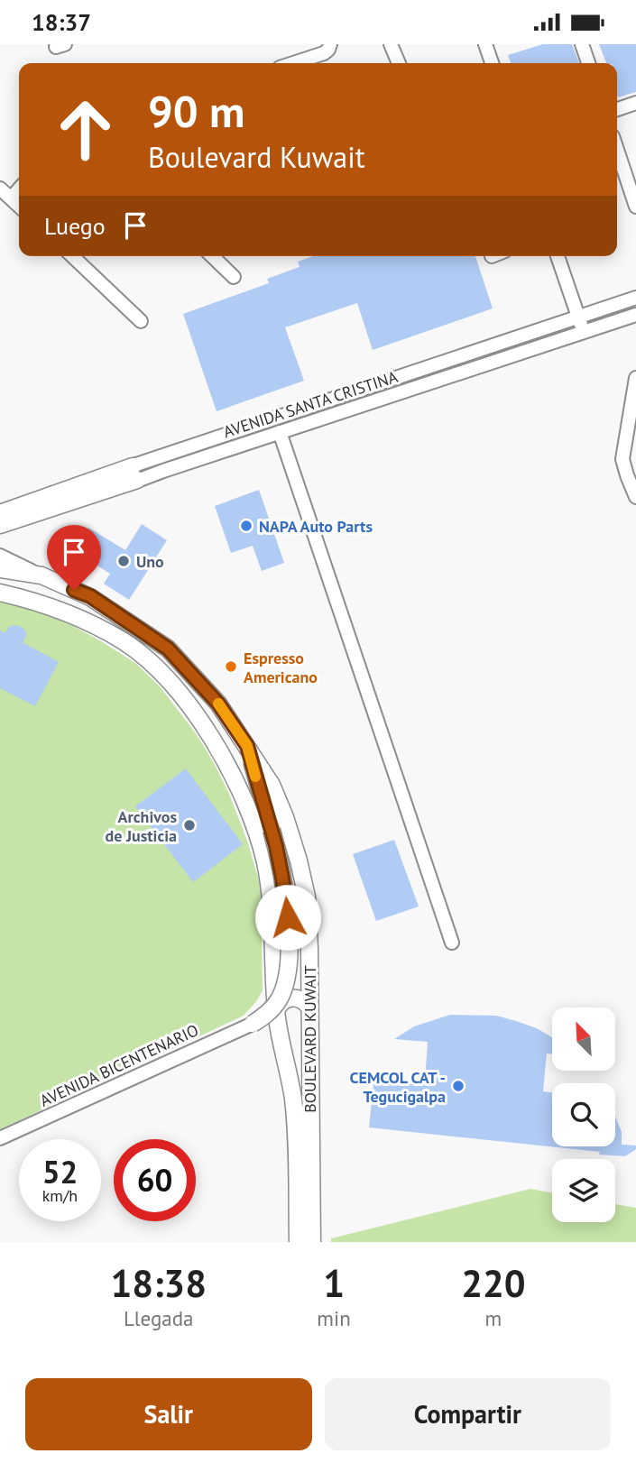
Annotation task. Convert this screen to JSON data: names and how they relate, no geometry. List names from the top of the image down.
{
  "streets": {
    "main road": ["BOULEVARD KUWAIT"],
    "street": ["AVENIDA SANTA CRISTINA", "AVENIDA BICENTENARIO"]
  },
  "places": [
    "NAPA Auto Parts",
    "Uno",
    "Espresso Americano",
    "Archivos de Justicia",
    "CEMCOL CAT - Tegucigalpa"
  ],
  "north": "top left",
  "page": {
    "status": "18:37",
    "turn": ["90 m", "Boulevard Kuwait"],
    "then": "Luego",
    "speed": "52 km/h",
    "limit": "60",
    "eta": [
      "18:38",
      "Llegada",
      "1",
      "min",
      "220",
      "m"
    ],
    "buttons": ["Salir", "Compartir"]
  }
}
